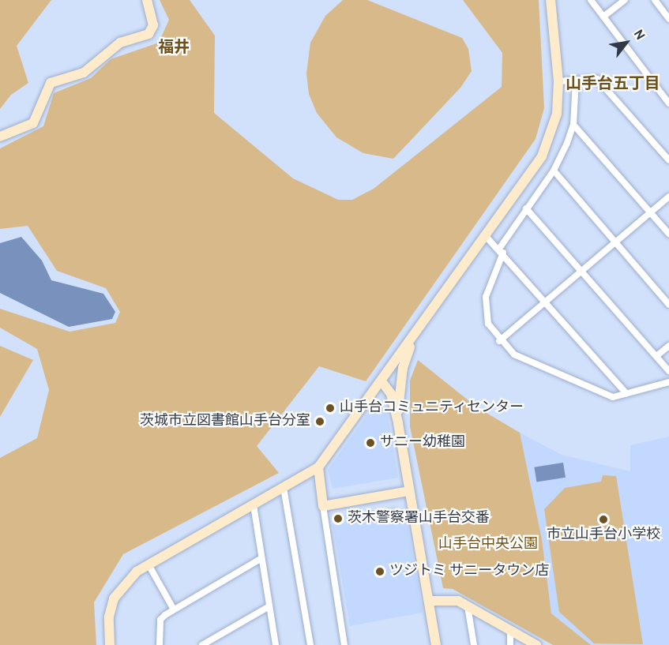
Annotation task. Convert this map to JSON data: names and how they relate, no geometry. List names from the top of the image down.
{
  "districts": ["福井", "山手台五丁目"],
  "parks": ["山手台中央公園"],
  "places": [
    "山手台コミュニティセンター",
    "茨城市立図書館山手台分室",
    "サニー幼稚園",
    "茨木警察署山手台交番",
    "市立山手台小学校",
    "ツジトミ サニータウン店"
  ],
  "north": "top right"
}
